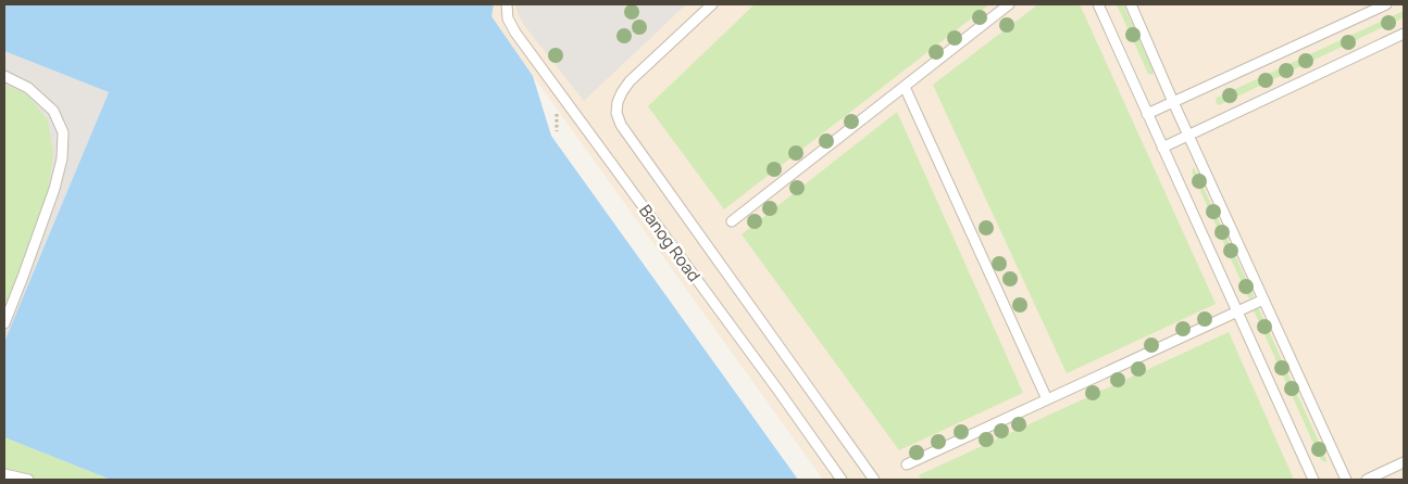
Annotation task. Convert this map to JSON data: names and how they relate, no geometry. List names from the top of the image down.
{
  "streets": {
    "lane": ["Banog Road"]
  }
}
